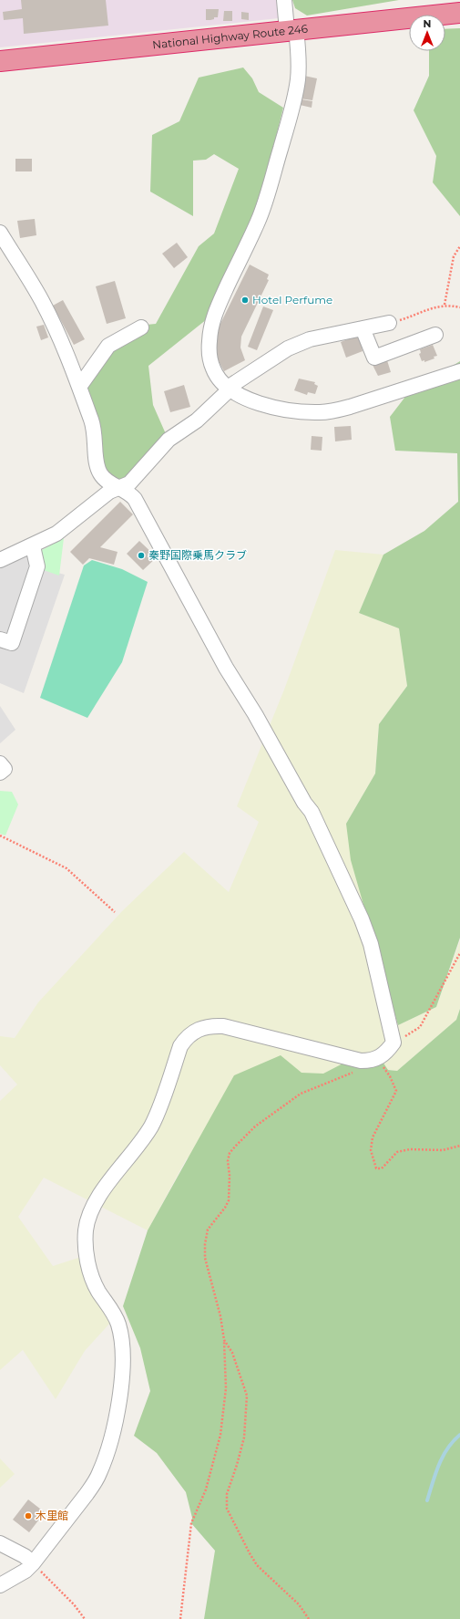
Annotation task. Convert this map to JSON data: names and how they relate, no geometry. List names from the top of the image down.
{
  "streets": {
    "highway": ["National Highway Route 246"]
  },
  "places": ["Hotel Perfume", "秦野国際乗馬クラブ", "木里館"],
  "north": "top"
}
